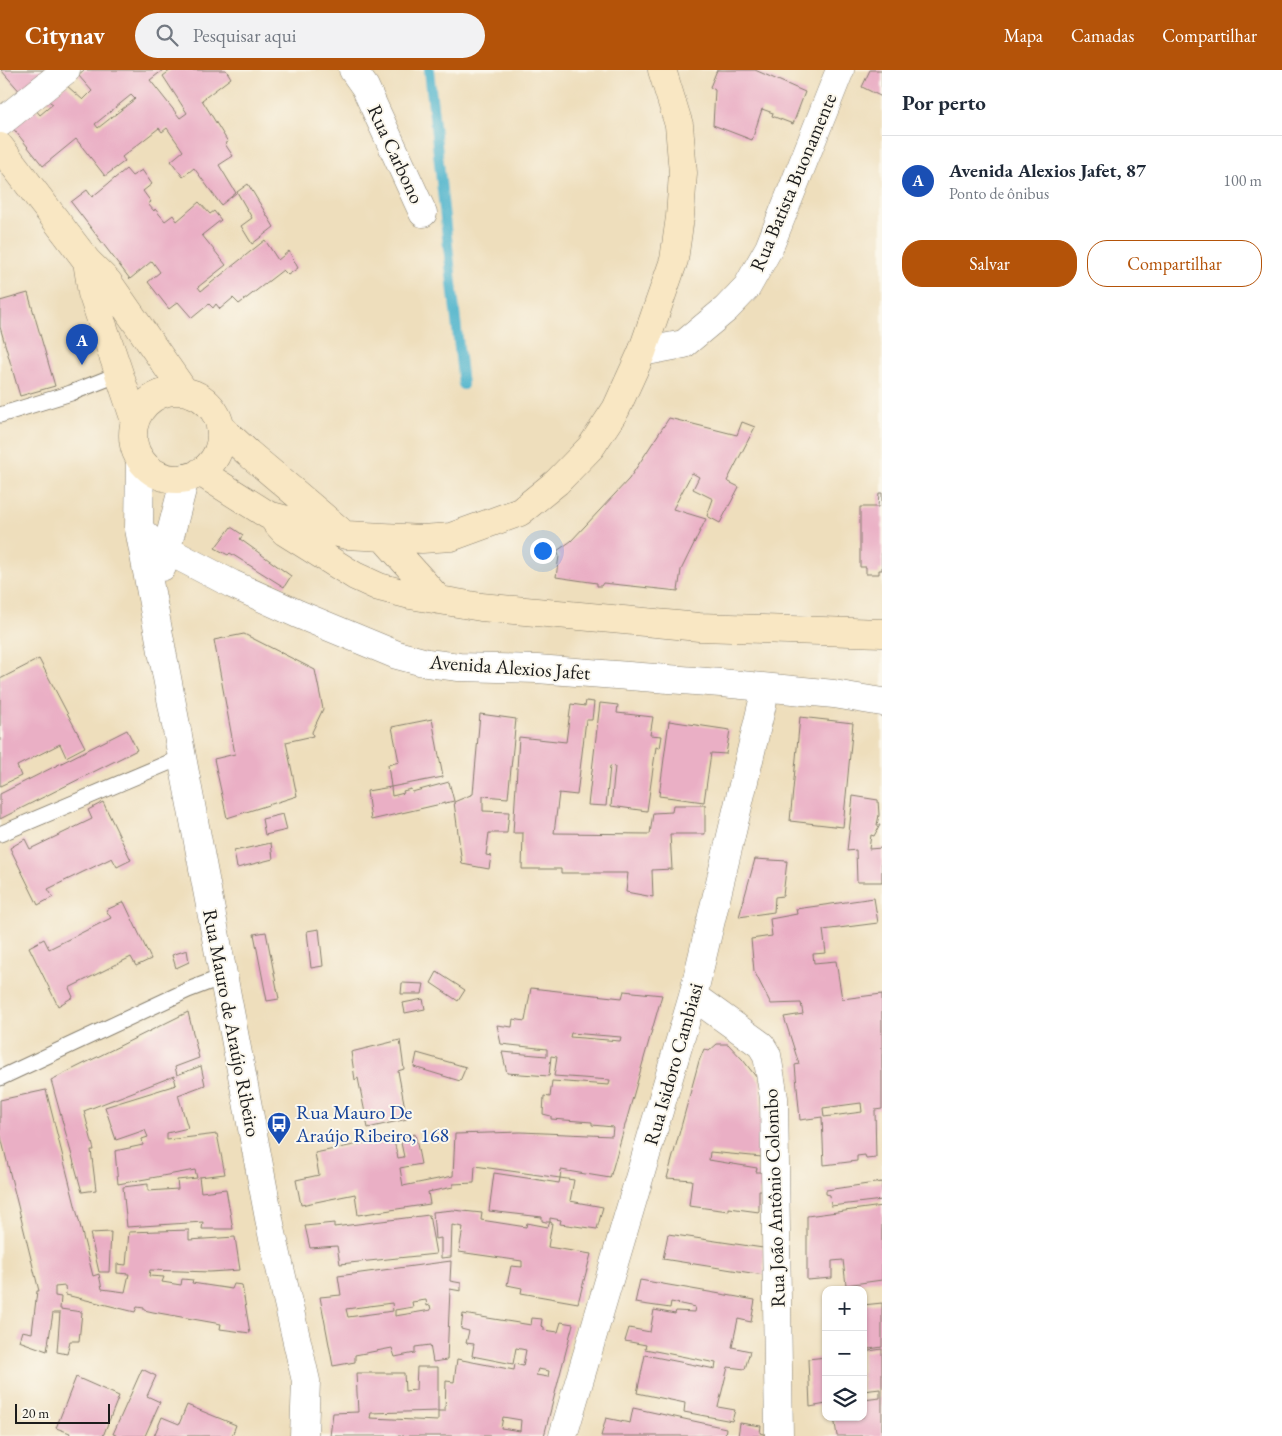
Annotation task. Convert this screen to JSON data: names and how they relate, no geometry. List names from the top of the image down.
{
  "streets": {
    "street": [
      "Rua Carbono",
      "Rua Batista Buonamente",
      "Avenida Alexios Jafet",
      "Rua Mauro de Araújo Ribeiro",
      "Rua Isidoro Cambiasi",
      "Rua João Antônio Colombo"
    ]
  },
  "crossings": [
    ["Avenida Alexios Jafet", "Rua Mauro de Araújo Ribeiro"],
    ["Avenida Alexios Jafet", "Rua Isidoro Cambiasi"],
    ["Rua Isidoro Cambiasi", "Rua João Antônio Colombo"]
  ],
  "places": {
    "bus stop": ["Rua Mauro De Araújo Ribeiro, 168"]
  },
  "scale_bar": "20 m",
  "page": {
    "header": "Citynav",
    "search": "Pesquisar aqui",
    "nav": ["Mapa", "Camadas", "Compartilhar"],
    "heading": "Por perto",
    "list": [
      {
        "mark": "A",
        "name": "Avenida Alexios Jafet, 87",
        "note": "Ponto de ônibus",
        "value": "100 m"
      }
    ],
    "buttons": ["Salvar", "Compartilhar"],
    "pins": "A",
    "map_buttons": ["+", "−"],
    "scale": "20 m"
  }
}
